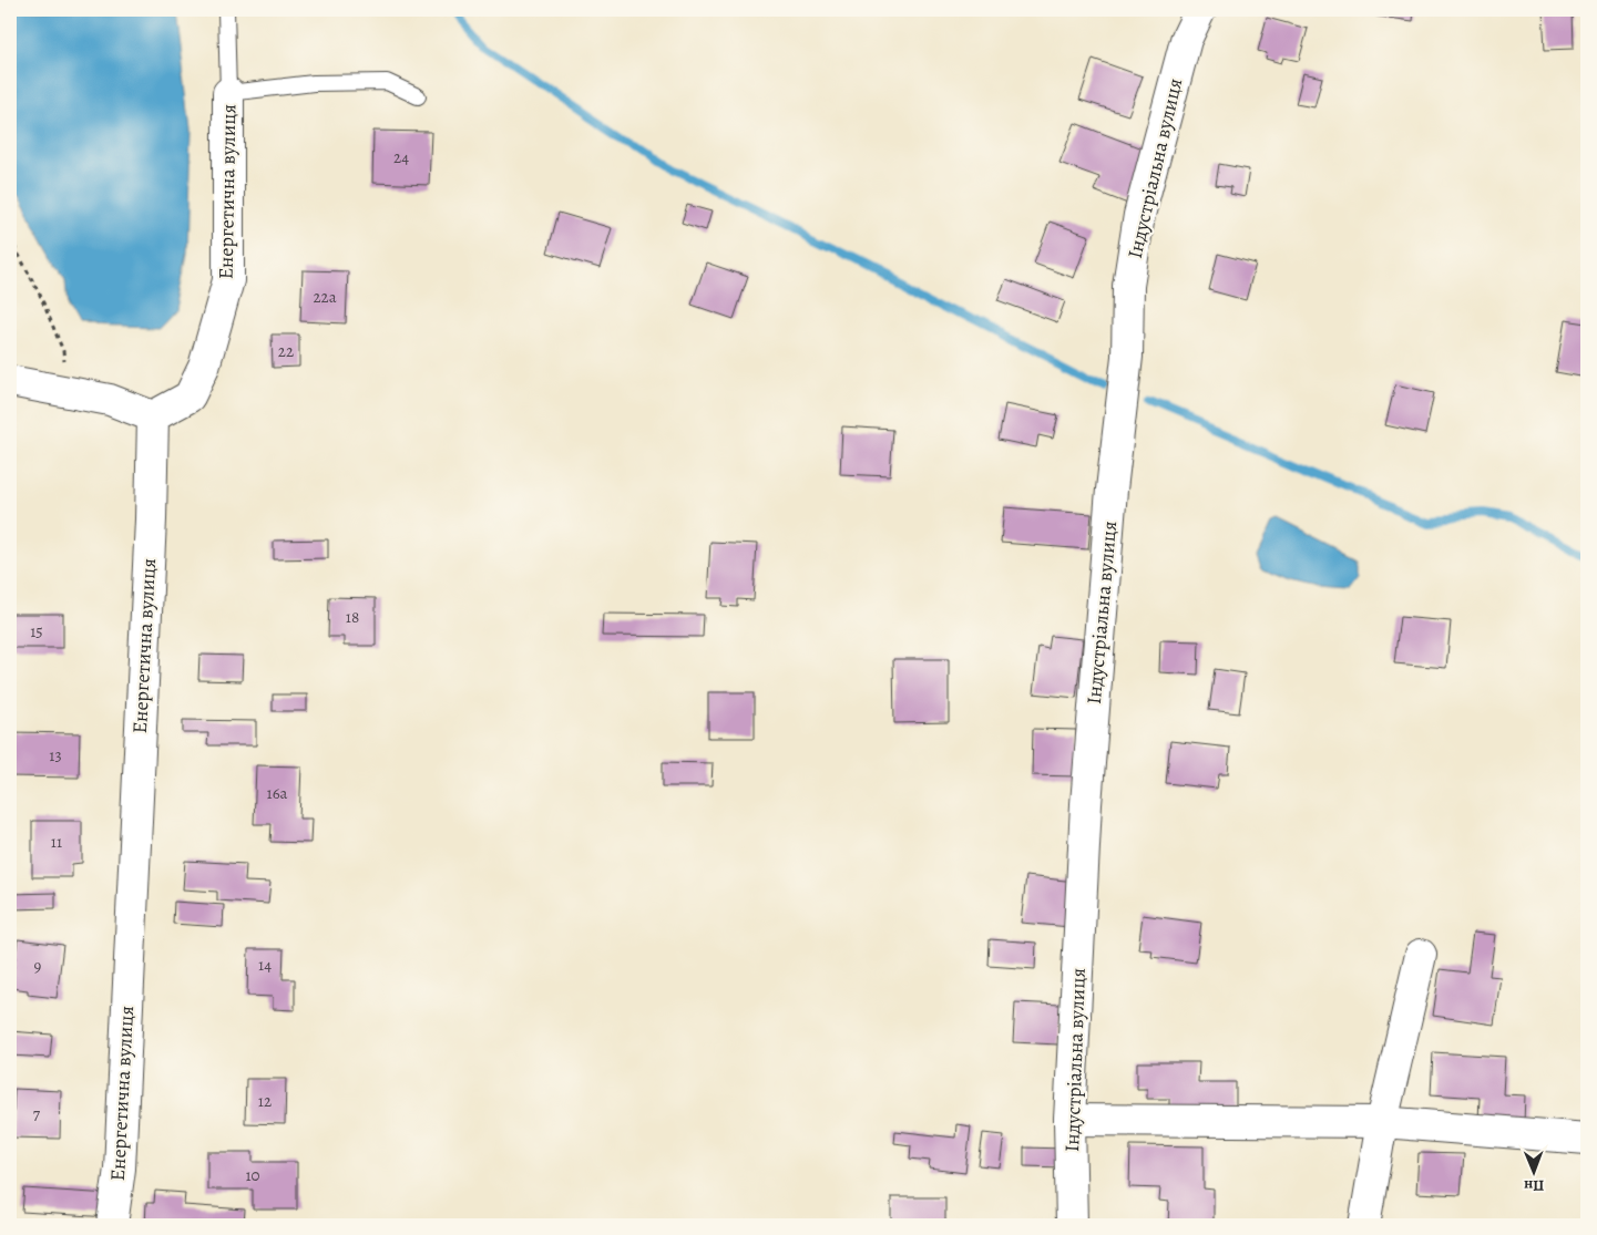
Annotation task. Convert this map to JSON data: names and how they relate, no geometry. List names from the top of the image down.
{
  "streets": {
    "street": ["Індустріальна вулиця", "Енергетична вулиця"]
  },
  "house_numbers": [
    "24",
    "22а",
    "22",
    "18",
    "15",
    "13",
    "16а",
    "11",
    "14",
    "9",
    "12",
    "7",
    "10"
  ],
  "north": "bottom"
}
